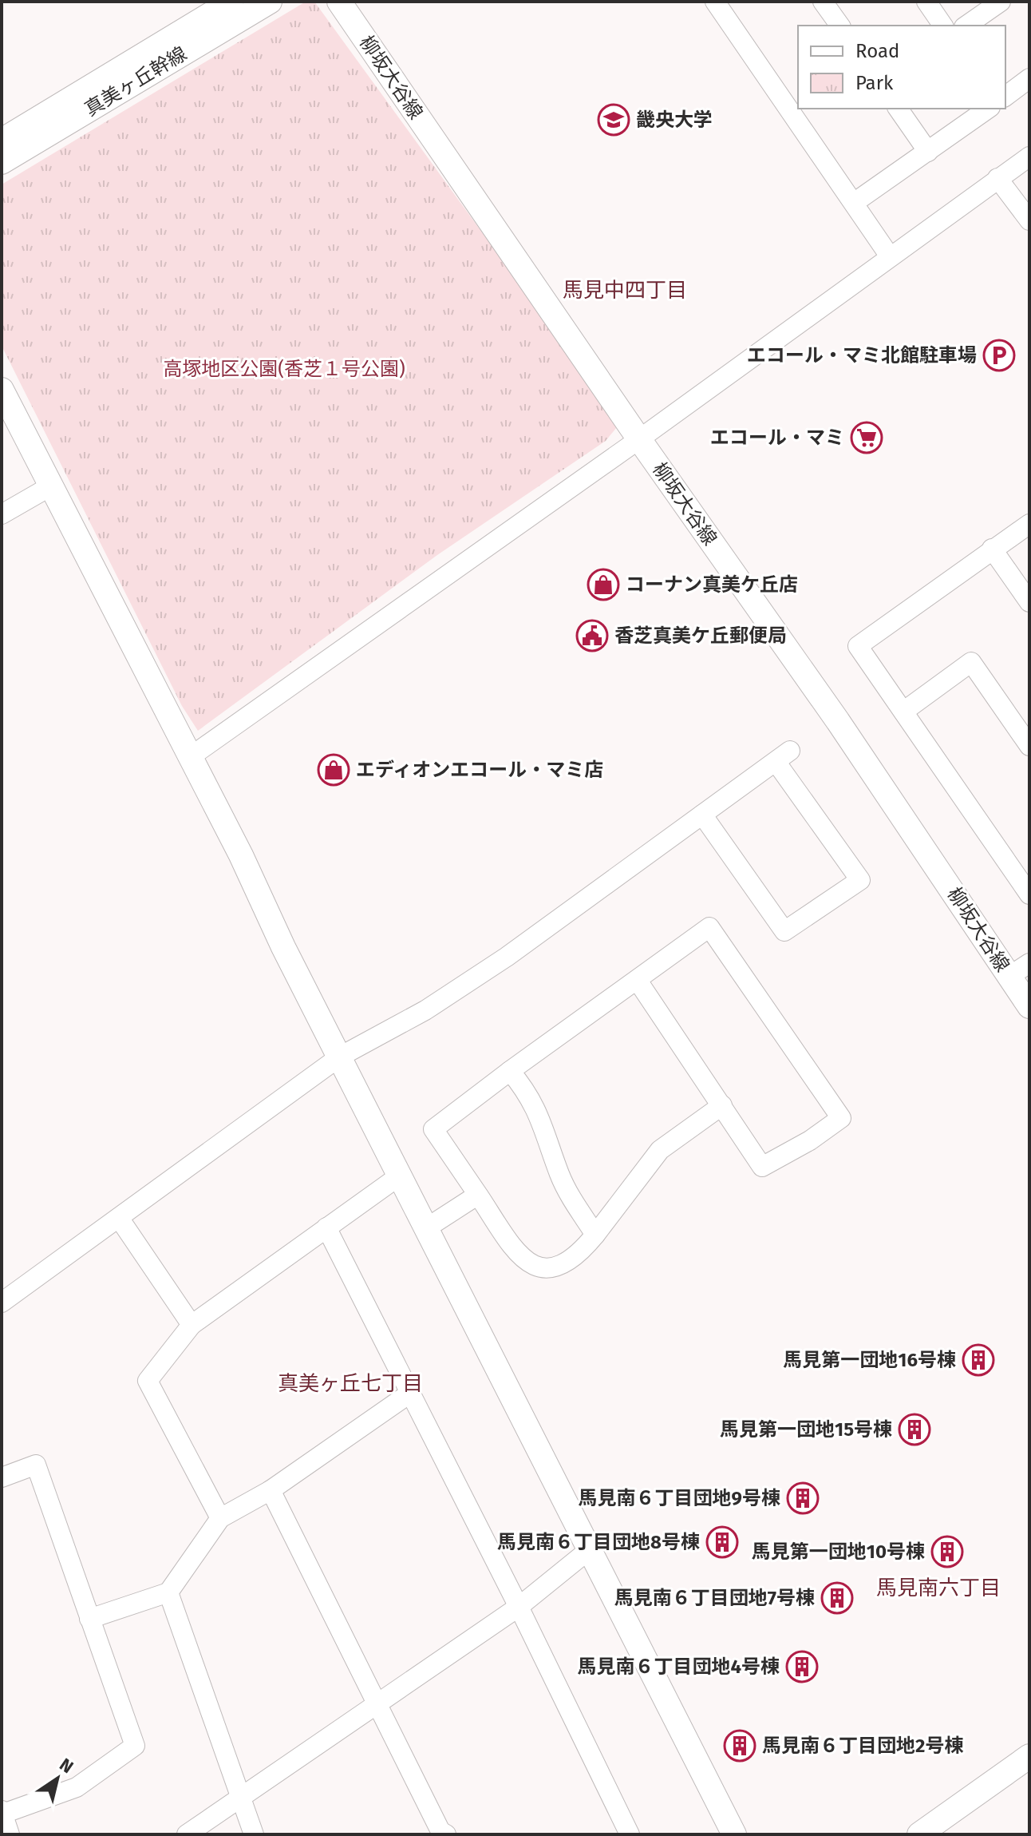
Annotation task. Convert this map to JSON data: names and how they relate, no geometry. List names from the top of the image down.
{
  "streets": {
    "street": ["柳坂大谷線", "真美ヶ丘幹線"]
  },
  "districts": ["馬見中四丁目", "真美ヶ丘七丁目", "馬見南六丁目"],
  "parks": ["高塚地区公園(香芝１号公園)"],
  "places": {
    "school or university": ["畿央大学"],
    "parking": ["エコール・マミ北館駐車場"],
    "supermarket": ["エコール・マミ"],
    "shop": ["コーナン真美ケ丘店", "エディオンエコール・マミ店"],
    "public building": ["香芝真美ケ丘郵便局"],
    "building": [
      "馬見第一団地16号棟",
      "馬見第一団地15号棟",
      "馬見南６丁目団地9号棟",
      "馬見南６丁目団地8号棟",
      "馬見第一団地10号棟",
      "馬見南６丁目団地7号棟",
      "馬見南６丁目団地4号棟",
      "馬見南６丁目団地2号棟"
    ]
  },
  "legend": ["Road", "Park"],
  "north": "top right"
}
